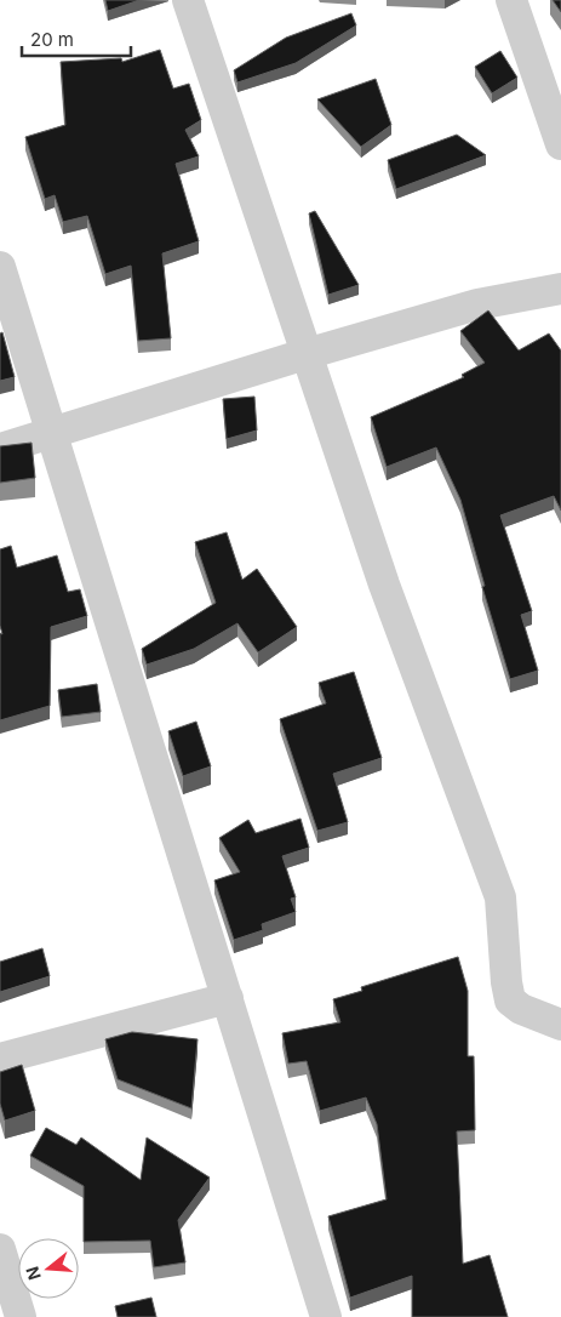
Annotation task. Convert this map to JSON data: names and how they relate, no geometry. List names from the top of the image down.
{
  "scale_bar": "20 m",
  "north": "left"
}
